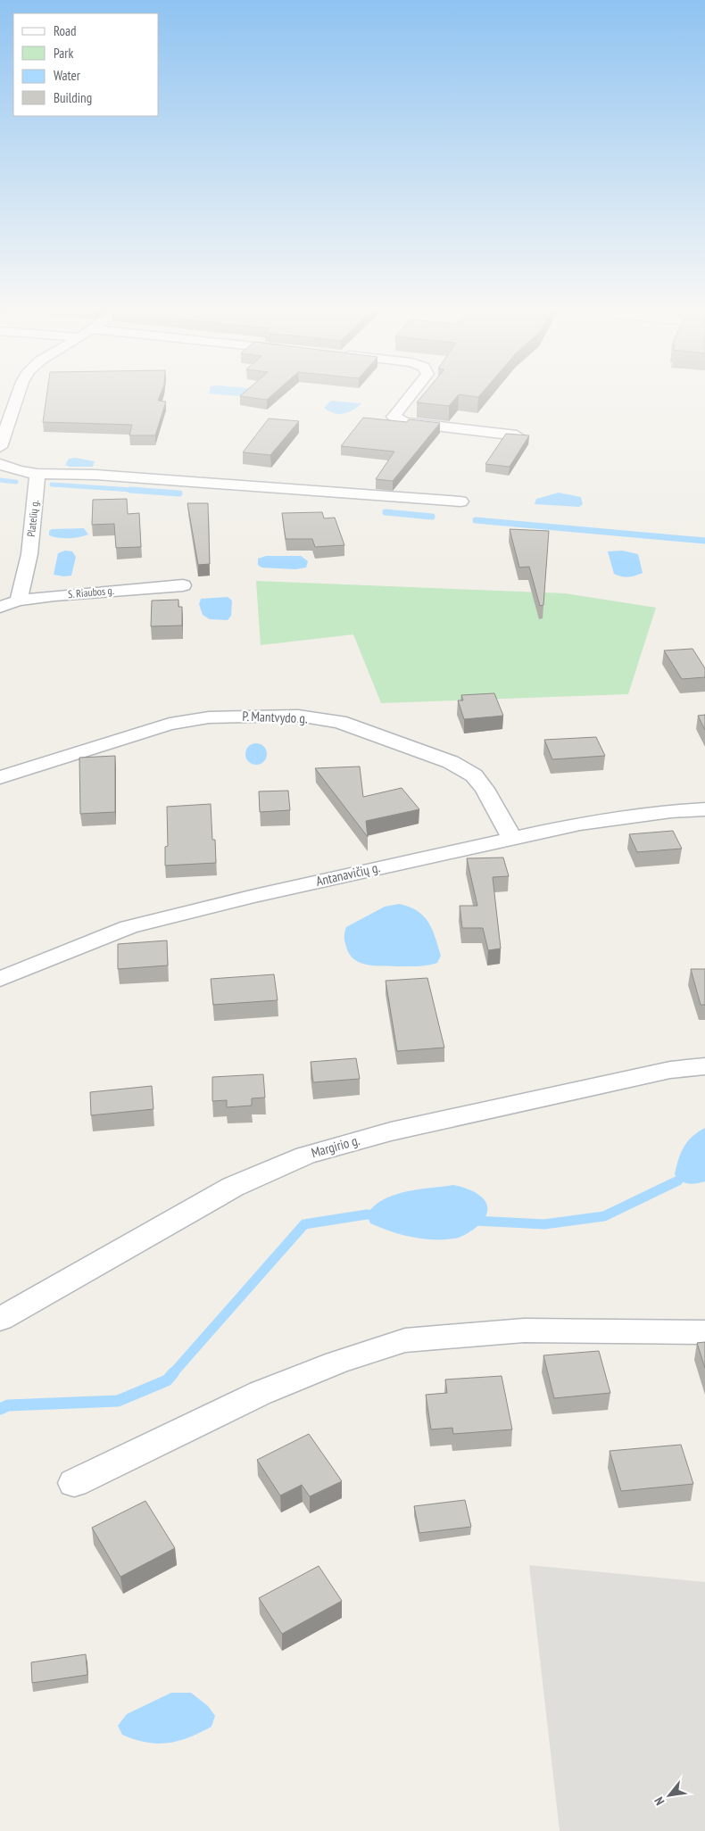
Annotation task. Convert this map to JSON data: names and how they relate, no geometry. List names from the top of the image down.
{
  "streets": {
    "street": [
      "Platelių g.",
      "S. Riaubos g.",
      "P. Mantvydo g.",
      "Antanavičių g.",
      "Margirio g."
    ]
  },
  "crossings": [
    ["Platelių g.", "S. Riaubos g."],
    ["P. Mantvydo g.", "Antanavičių g."]
  ],
  "legend": [
    "Road",
    "Park",
    "Water",
    "Building"
  ],
  "north": "bottom left"
}
